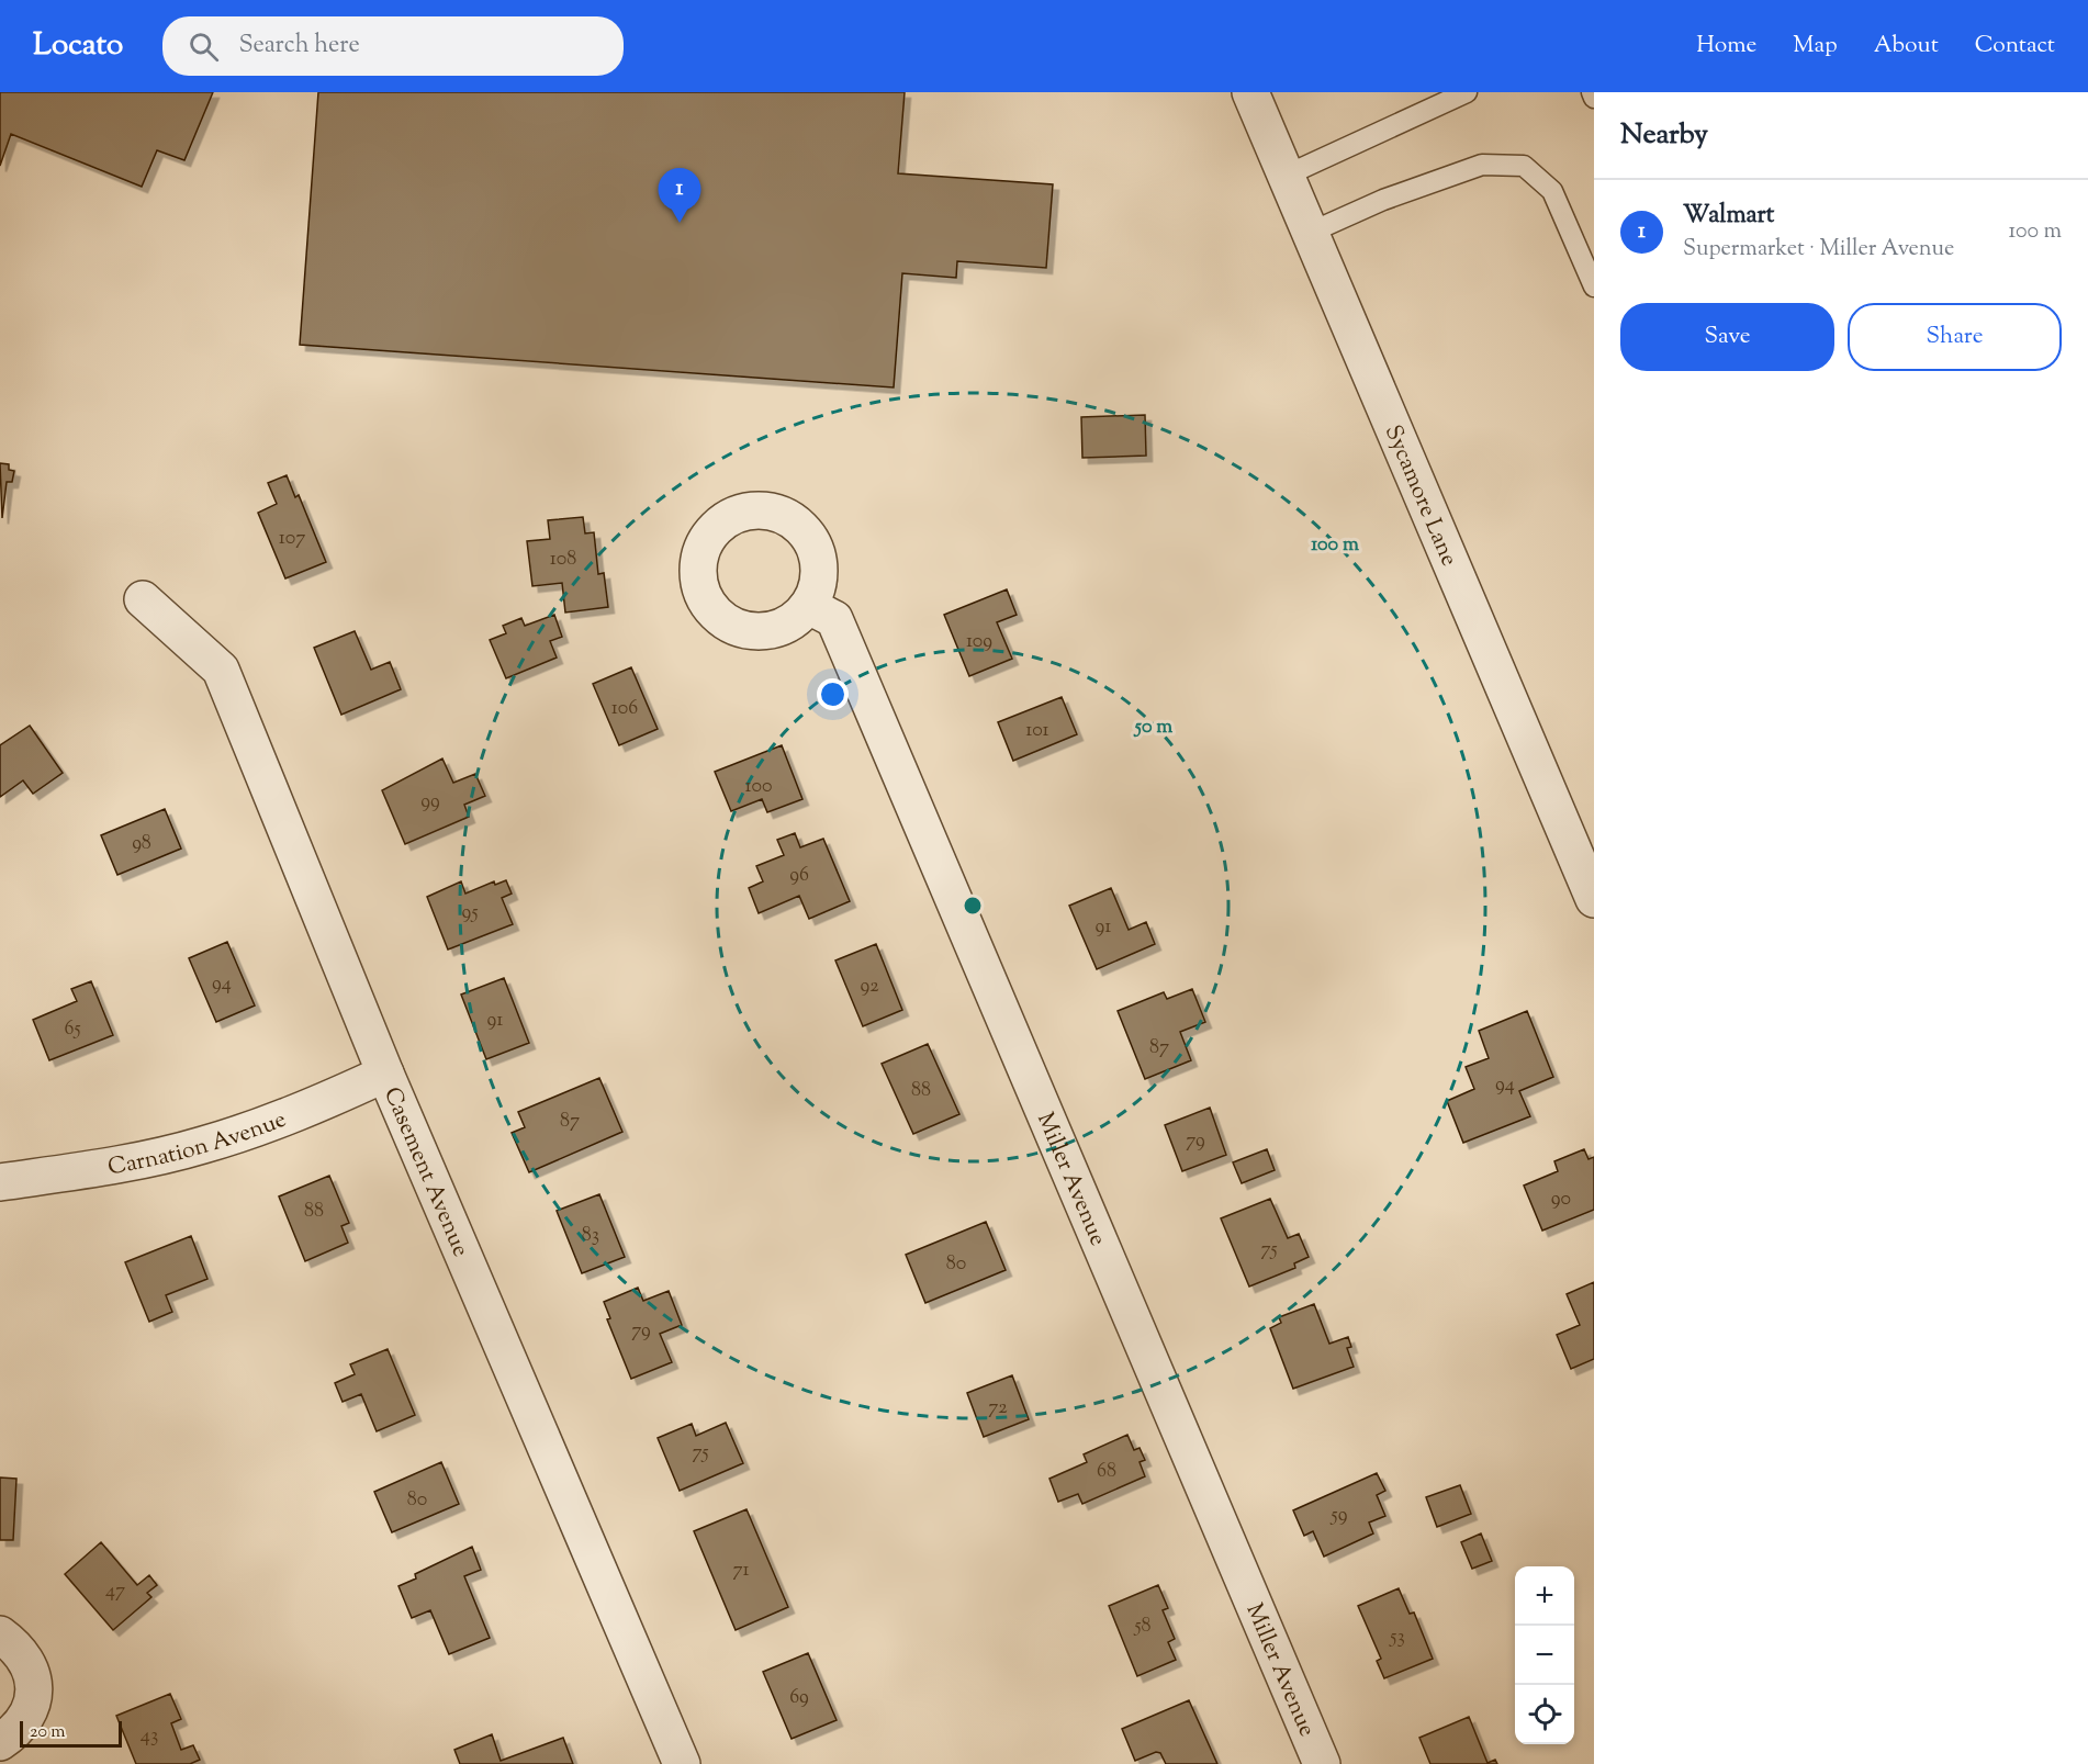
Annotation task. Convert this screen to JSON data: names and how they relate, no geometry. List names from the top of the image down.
{
  "streets": {
    "street": [
      "Sycamore Lane",
      "Carnation Avenue",
      "Casement Avenue",
      "Miller Avenue"
    ]
  },
  "crossings": [
    ["Carnation Avenue", "Casement Avenue"]
  ],
  "house_numbers": [
    "107",
    "108",
    "109",
    "106",
    "101",
    "100",
    "99",
    "98",
    "96",
    "95",
    "91",
    "94",
    "92",
    "91",
    "65",
    "87",
    "94",
    "88",
    "87",
    "79",
    "90",
    "88",
    "83",
    "75",
    "80",
    "79",
    "72",
    "75",
    "68",
    "80",
    "59",
    "71",
    "47",
    "58",
    "53",
    "69",
    "43"
  ],
  "scale_bar": "20 m",
  "page": {
    "header": "Locato",
    "search": "Search here",
    "nav": [
      "Home",
      "Map",
      "About",
      "Contact"
    ],
    "heading": "Nearby",
    "pins": "1",
    "list": [
      {
        "mark": "1",
        "name": "Walmart",
        "note": "Supermarket · Miller Avenue",
        "value": "100 m"
      }
    ],
    "buttons": ["Save", "Share"],
    "map_buttons": ["+", "−"],
    "scale": "20 m"
  },
  "rings": ["100 m", "50 m"]
}
